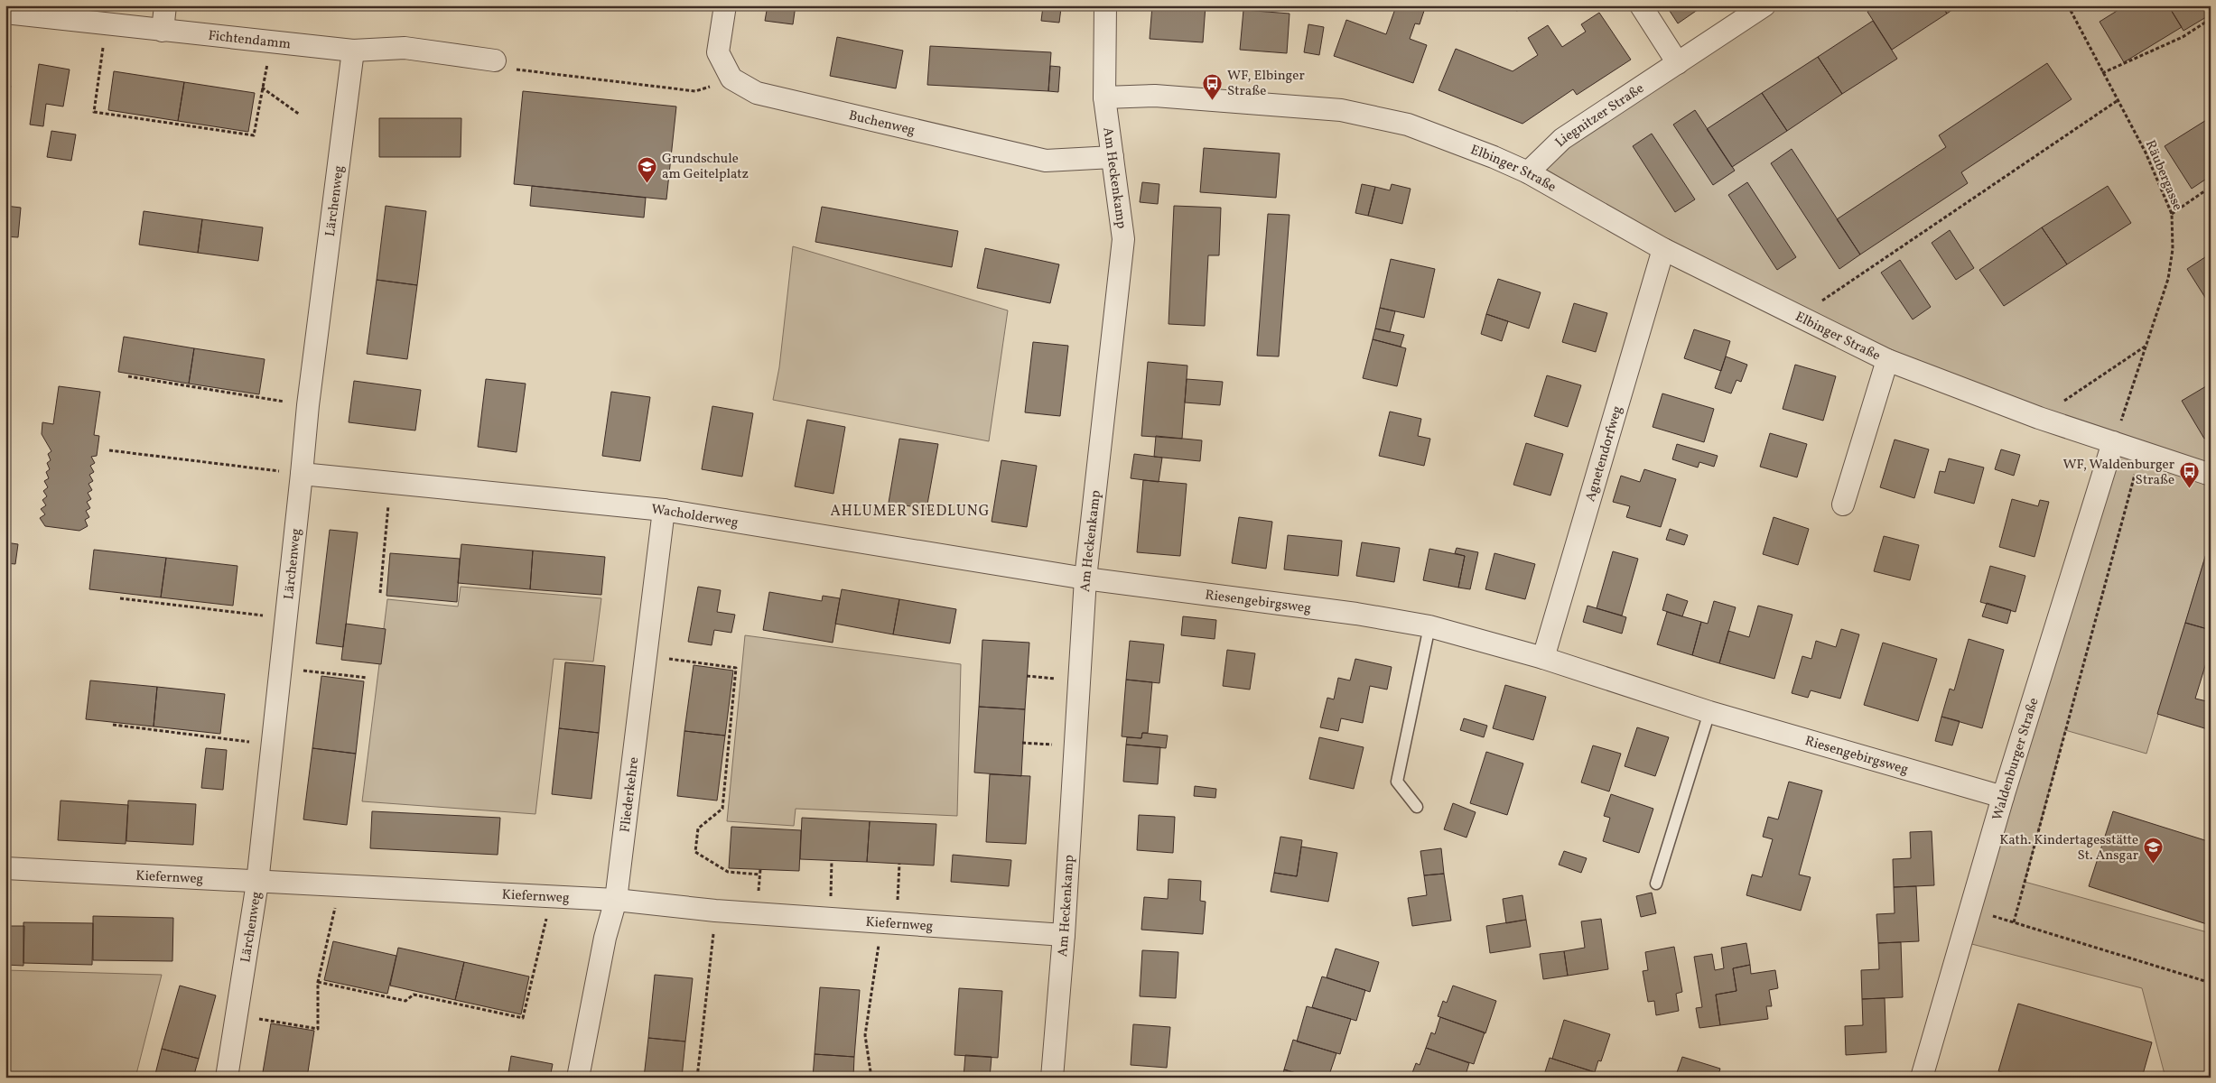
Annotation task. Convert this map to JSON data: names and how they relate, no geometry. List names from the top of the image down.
{
  "streets": {
    "street": [
      "Fichtendamm",
      "Liegnitzer Straße",
      "Buchenweg",
      "Elbinger Straße",
      "Am Heckenkamp",
      "Lärchenweg",
      "Agnetendorfweg",
      "Wacholderweg",
      "Riesengebirgsweg",
      "Waldenburger Straße",
      "Fliederkehre",
      "Kiefernweg"
    ],
    "path": ["Räubergasse"]
  },
  "crossings": [
    ["Fichtendamm", "Lärchenweg"],
    ["Liegnitzer Straße", "Elbinger Straße"],
    ["Buchenweg", "Am Heckenkamp"],
    ["Elbinger Straße", "Räubergasse"],
    ["Elbinger Straße", "Am Heckenkamp"],
    ["Elbinger Straße", "Agnetendorfweg"],
    ["Elbinger Straße", "Waldenburger Straße"],
    ["Räubergasse", "Waldenburger Straße"],
    ["Am Heckenkamp", "Wacholderweg"],
    ["Am Heckenkamp", "Riesengebirgsweg"],
    ["Am Heckenkamp", "Kiefernweg"],
    ["Lärchenweg", "Wacholderweg"],
    ["Lärchenweg", "Kiefernweg"],
    ["Agnetendorfweg", "Riesengebirgsweg"],
    ["Wacholderweg", "Riesengebirgsweg"],
    ["Wacholderweg", "Fliederkehre"],
    ["Riesengebirgsweg", "Waldenburger Straße"],
    ["Fliederkehre", "Kiefernweg"]
  ],
  "districts": ["AHLUMER SIEDLUNG"],
  "places": {
    "bus stop": ["WF, Elbinger Straße", "WF, Waldenburger Straße"],
    "school or university": ["Grundschule am Geitelplatz", "Kath. Kindertagesstätte St. Ansgar"]
  }
}
